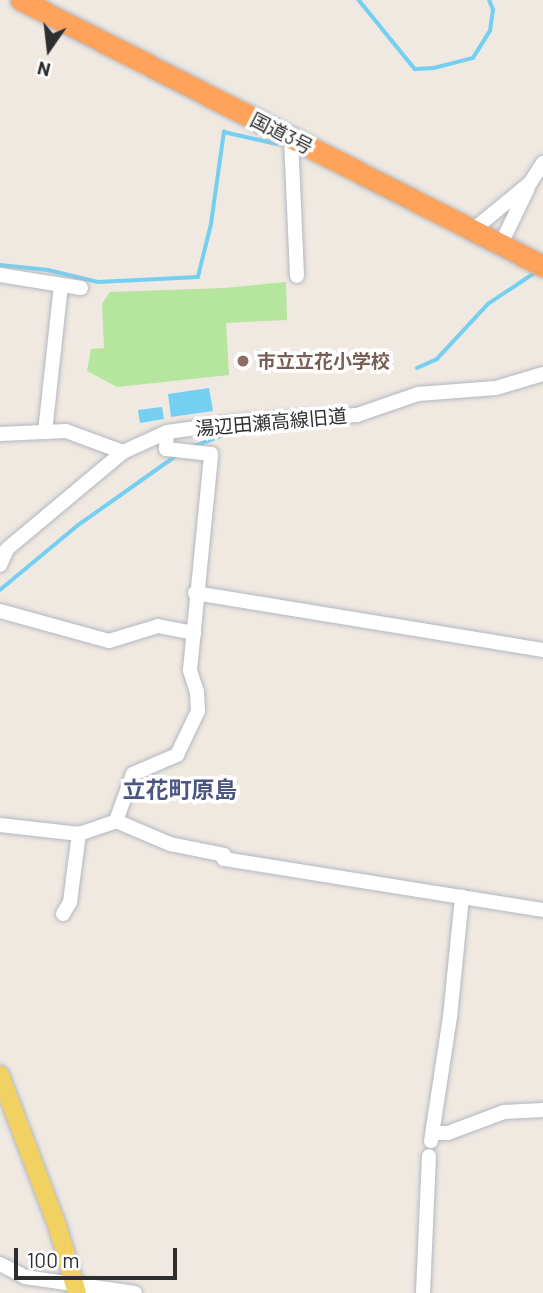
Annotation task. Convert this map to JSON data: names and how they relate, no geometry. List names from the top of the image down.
{
  "streets": {
    "highway": ["国道3号"],
    "street": ["湯辺田瀬高線旧道"]
  },
  "districts": ["立花町原島"],
  "places": ["市立立花小学校"],
  "scale_bar": "100 m",
  "north": "bottom"
}
